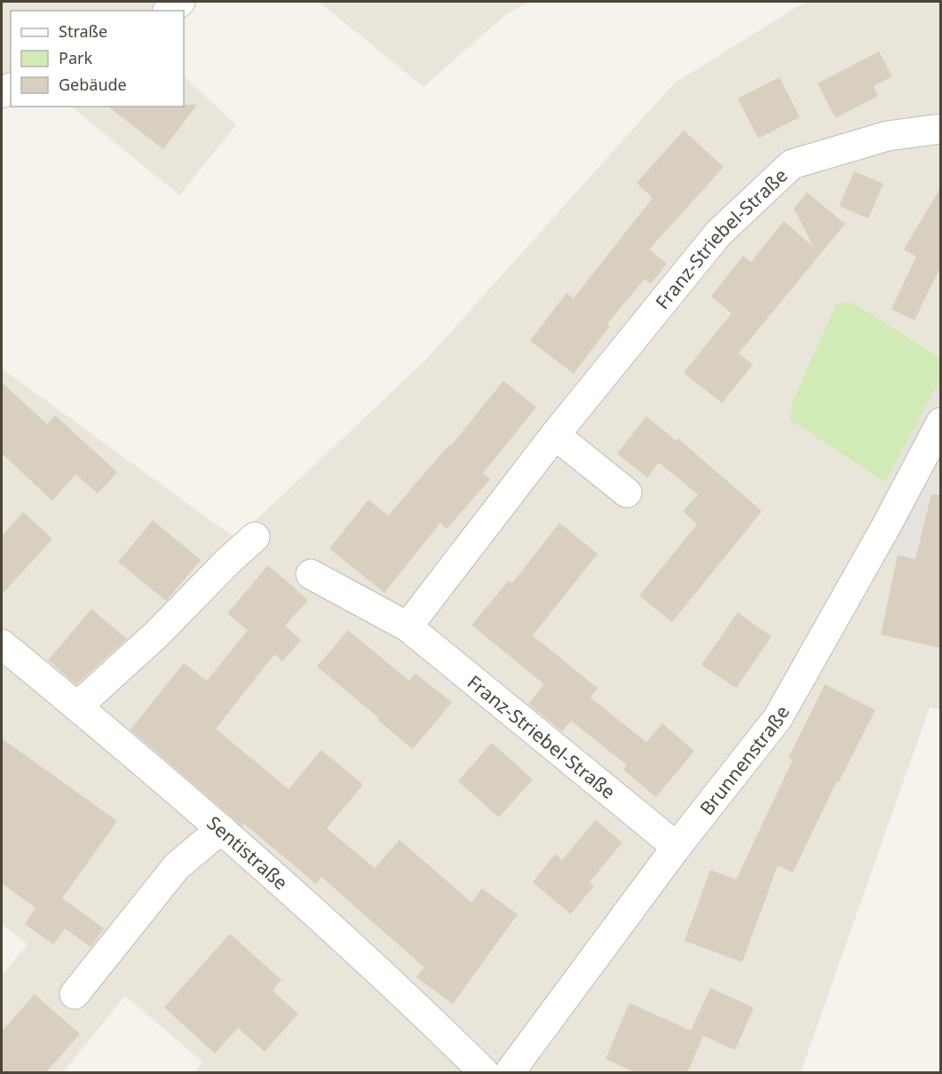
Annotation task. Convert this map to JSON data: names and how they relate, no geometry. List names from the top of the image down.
{
  "streets": {
    "street": ["Franz-Striebel-Straße", "Brunnenstraße", "Sentistraße"]
  },
  "crossings": [
    ["Franz-Striebel-Straße", "Brunnenstraße"]
  ],
  "legend": ["Straße", "Park", "Gebäude"]
}
